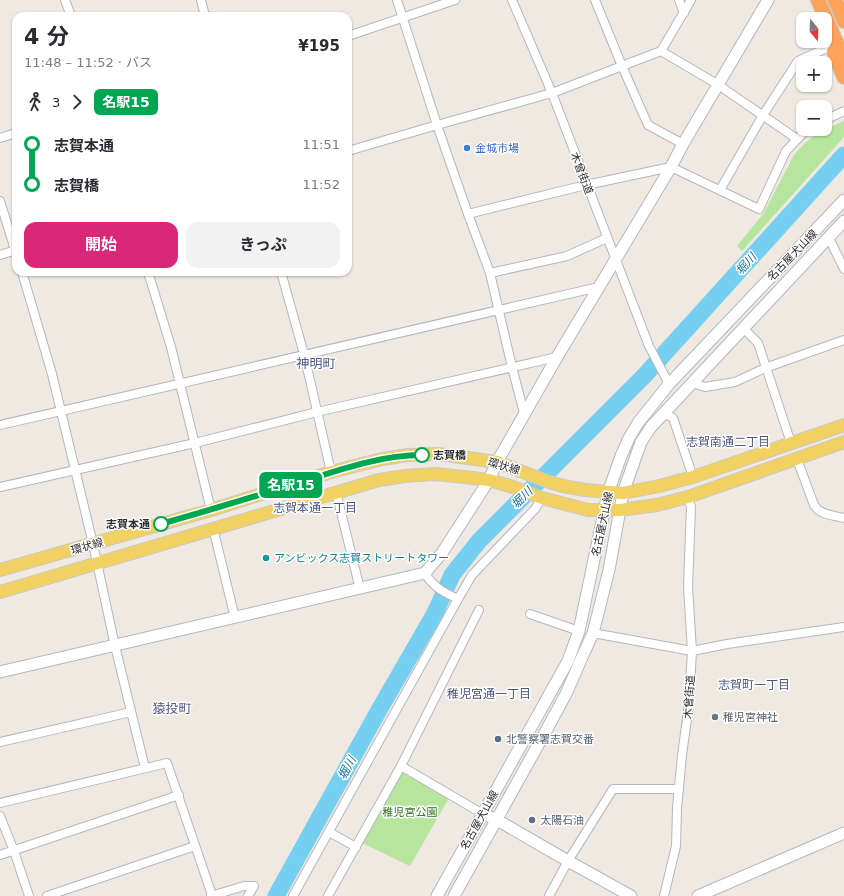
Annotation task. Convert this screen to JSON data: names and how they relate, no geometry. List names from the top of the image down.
{
  "streets": {
    "main road": ["名古屋犬山線", "環状線"],
    "street": ["木曾街道"]
  },
  "crossings": [
    ["木曾街道", "名古屋犬山線"],
    ["木曾街道", "環状線"],
    ["名古屋犬山線", "環状線"]
  ],
  "districts": [
    "神明町",
    "志賀南通二丁目",
    "志賀本通一丁目",
    "志賀町一丁目",
    "稚児宮通一丁目",
    "猿投町"
  ],
  "water": ["堀川"],
  "parks": ["稚児宮公園"],
  "places": [
    "金城市場",
    "志賀橋",
    "志賀本通",
    "アンビックス志賀ストリートタワー",
    "稚児宮神社",
    "北警察署志賀交番",
    "太陽石油"
  ],
  "lines": ["bus line 名駅15"],
  "north": "bottom",
  "page": {
    "on_map": "名駅15",
    "map_buttons": ["+", "−"],
    "heading": ["4 分", "11:48 – 11:52 · バス", "¥195"],
    "legs": ["3", "名駅15"],
    "list": [
      {
        "name": "志賀本通",
        "value": "11:51"
      },
      {
        "name": "志賀橋",
        "value": "11:52"
      }
    ],
    "buttons": ["開始", "きっぷ"]
  }
}
